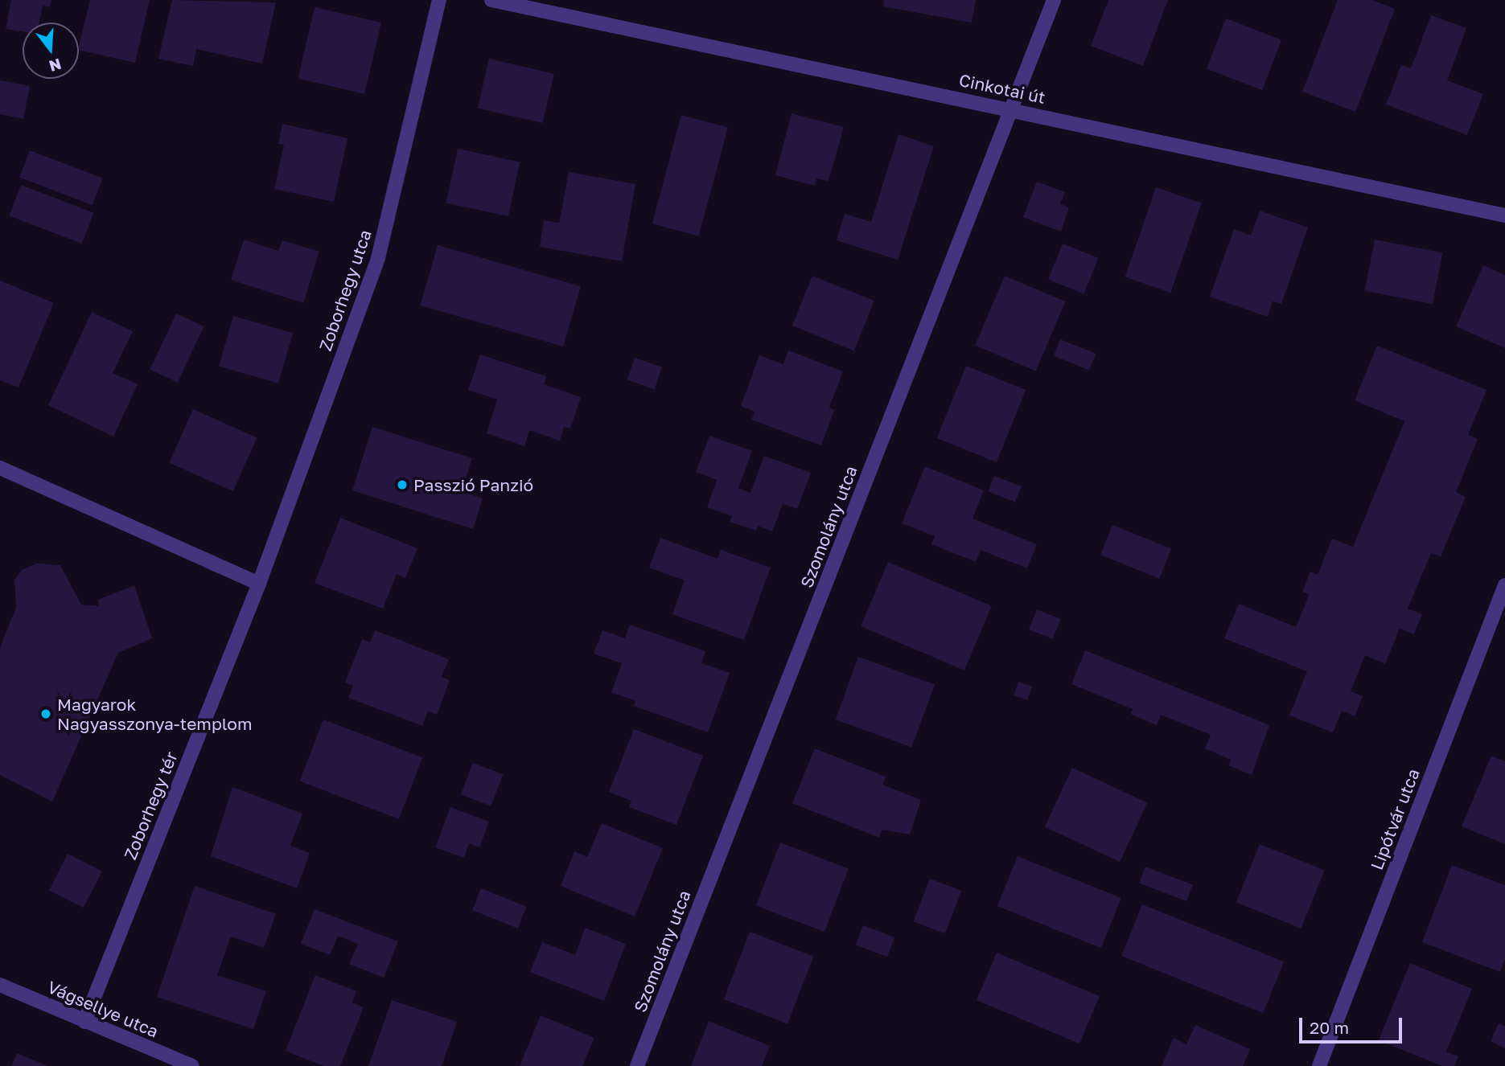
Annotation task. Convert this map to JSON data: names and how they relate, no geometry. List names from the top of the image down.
{
  "streets": {
    "street": [
      "Cinkotai út",
      "Zoborhegy utca",
      "Szomolány utca",
      "Zoborhegy tér",
      "Lipótvár utca",
      "Vágsellye utca"
    ]
  },
  "crossings": [
    ["Cinkotai út", "Szomolány utca"],
    ["Zoborhegy utca", "Zoborhegy tér"],
    ["Zoborhegy tér", "Vágsellye utca"]
  ],
  "places": ["Passzió Panzió", "Magyarok Nagyasszonya-templom"],
  "scale_bar": "20 m",
  "north": "bottom"
}
